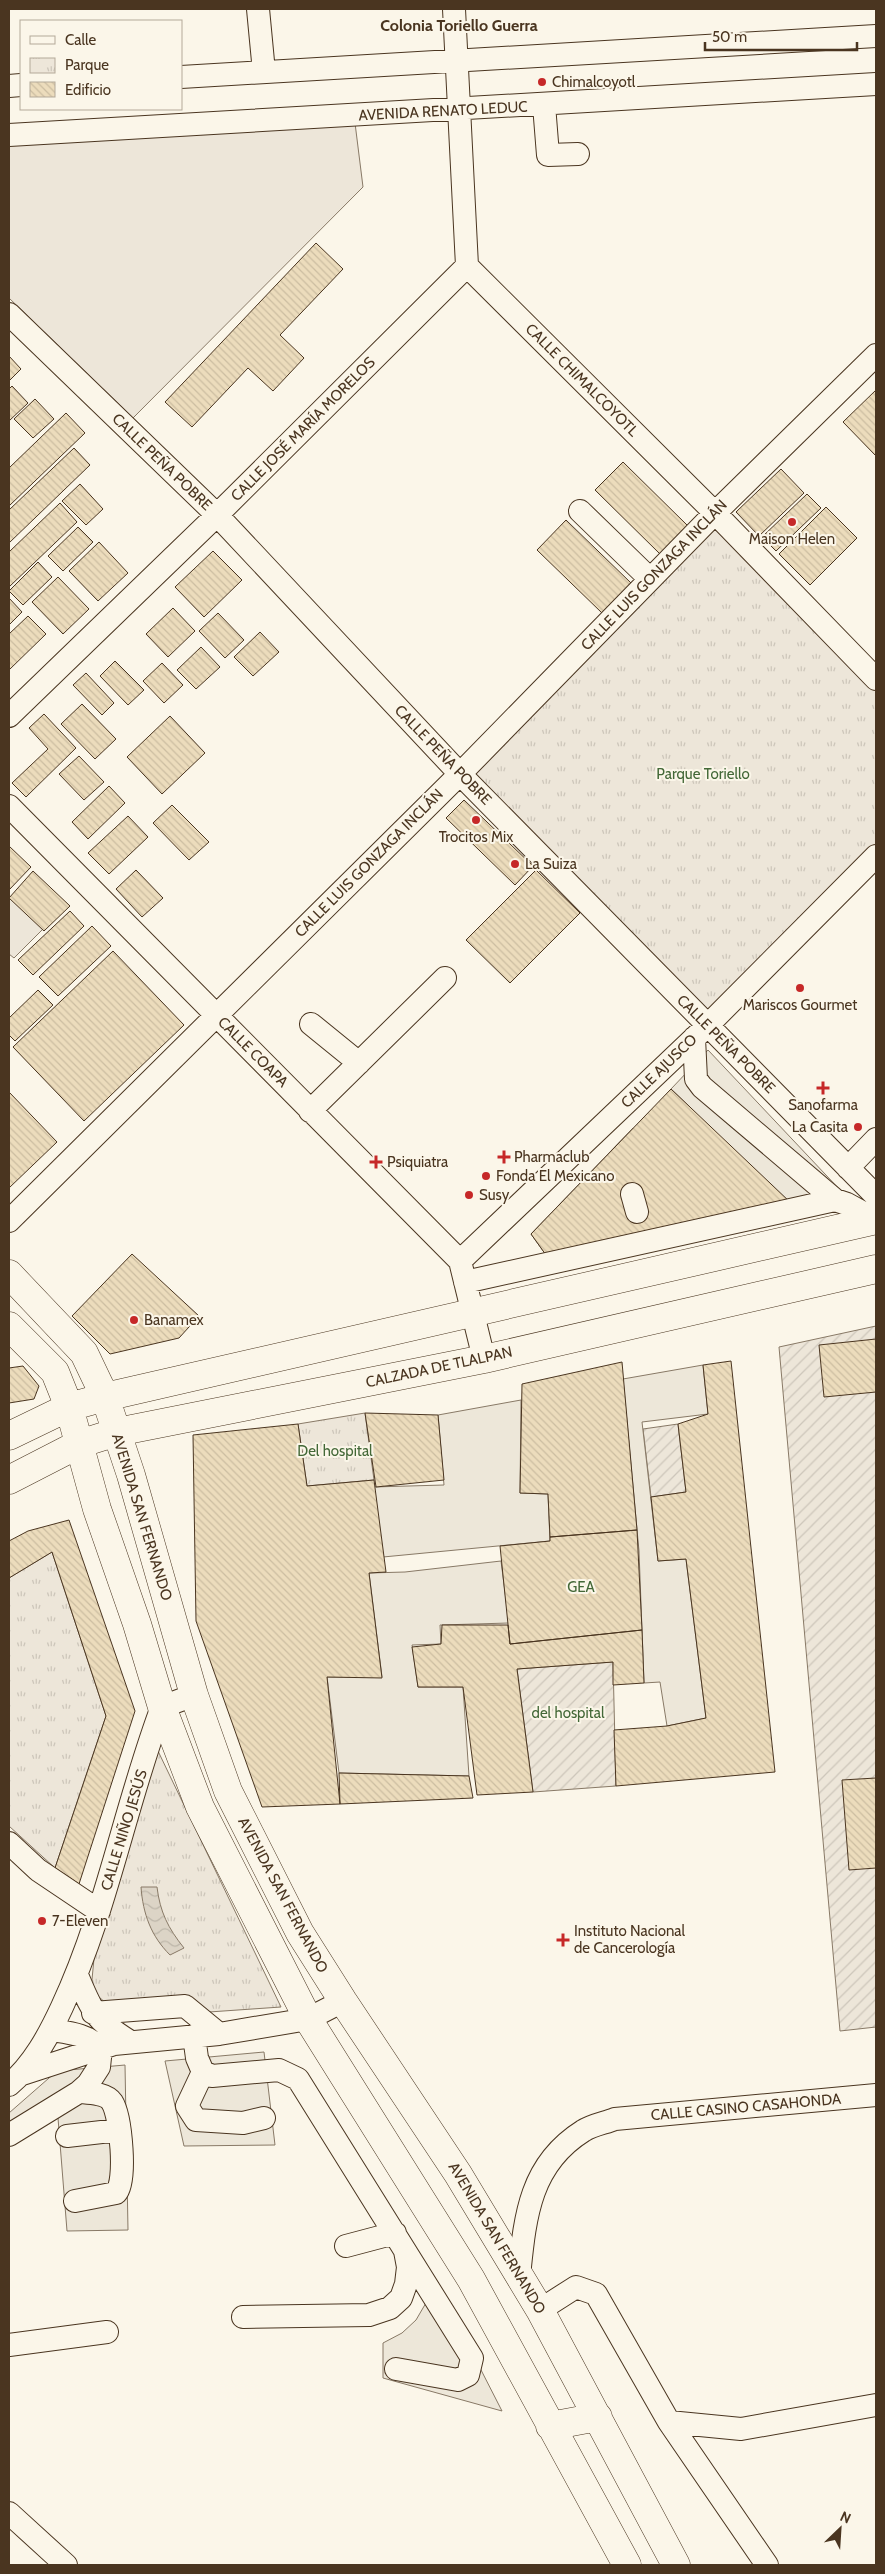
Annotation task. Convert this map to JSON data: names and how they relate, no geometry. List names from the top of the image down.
{
  "streets": {
    "main road": ["CALZADA DE TLALPAN", "AVENIDA SAN FERNANDO"],
    "street": [
      "AVENIDA RENATO LEDUC",
      "CALLE CHIMALCOYOTL",
      "CALLE JOSÉ MARÍA MORELOS",
      "CALLE PEÑA POBRE",
      "CALLE LUIS GONZAGA INCLÁN",
      "CALLE COAPA",
      "CALLE AJUSCO",
      "CALLE NIÑO JESÚS",
      "CALLE CASINO CASAHONDA"
    ]
  },
  "crossings": [
    ["CALLE CHIMALCOYOTL", "CALLE JOSÉ MARÍA MORELOS"],
    ["CALLE CHIMALCOYOTL", "CALLE LUIS GONZAGA INCLÁN"],
    ["CALLE JOSÉ MARÍA MORELOS", "CALLE PEÑA POBRE"],
    ["CALLE PEÑA POBRE", "CALLE LUIS GONZAGA INCLÁN"],
    ["CALLE PEÑA POBRE", "CALLE AJUSCO"],
    ["CALLE LUIS GONZAGA INCLÁN", "CALLE COAPA"],
    ["CALLE COAPA", "CALLE AJUSCO"],
    ["CALLE COAPA", "CALZADA DE TLALPAN"],
    ["CALZADA DE TLALPAN", "AVENIDA SAN FERNANDO"],
    ["AVENIDA SAN FERNANDO", "CALLE CASINO CASAHONDA"]
  ],
  "districts": ["Colonia Toriello Guerra"],
  "parks": [
    "Parque Toriello",
    "Del hospital",
    "GEA",
    "del hospital"
  ],
  "places": {
    "other": [
      "Chimalcoyotl",
      "Maison Helen",
      "Trocitos Mix",
      "La Suiza",
      "Mariscos Gourmet",
      "La Casita",
      "Fonda El Mexicano",
      "Susy",
      "Banamex",
      "7-Eleven"
    ],
    "health": [
      "Sanofarma",
      "Pharmaclub",
      "Psiquiatra",
      "Instituto Nacional de Cancerología"
    ]
  },
  "legend": ["Calle", "Parque", "Edificio"],
  "scale_bar": "50 m",
  "north": "top right"
}
